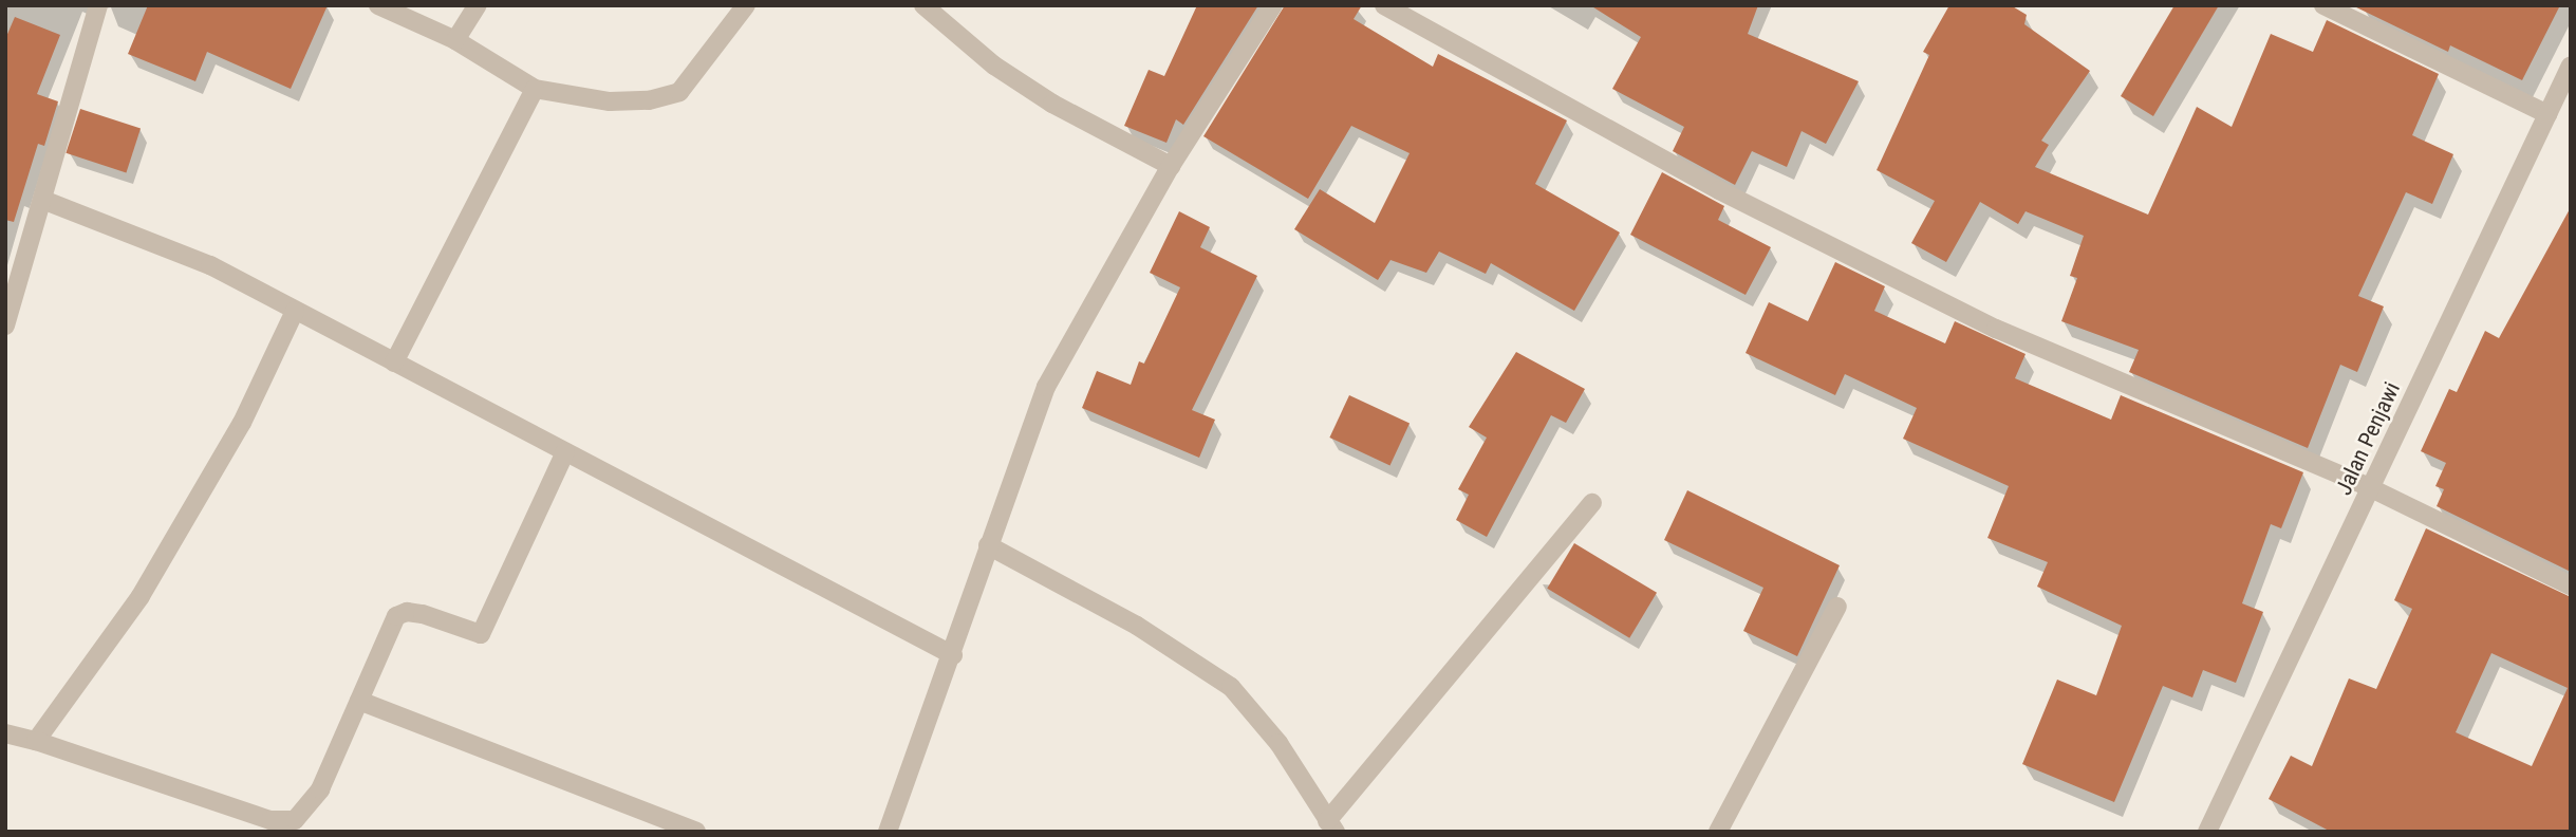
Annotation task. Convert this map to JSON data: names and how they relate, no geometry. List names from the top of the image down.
{
  "streets": {
    "street": ["Jalan Penjawi"]
  }
}
